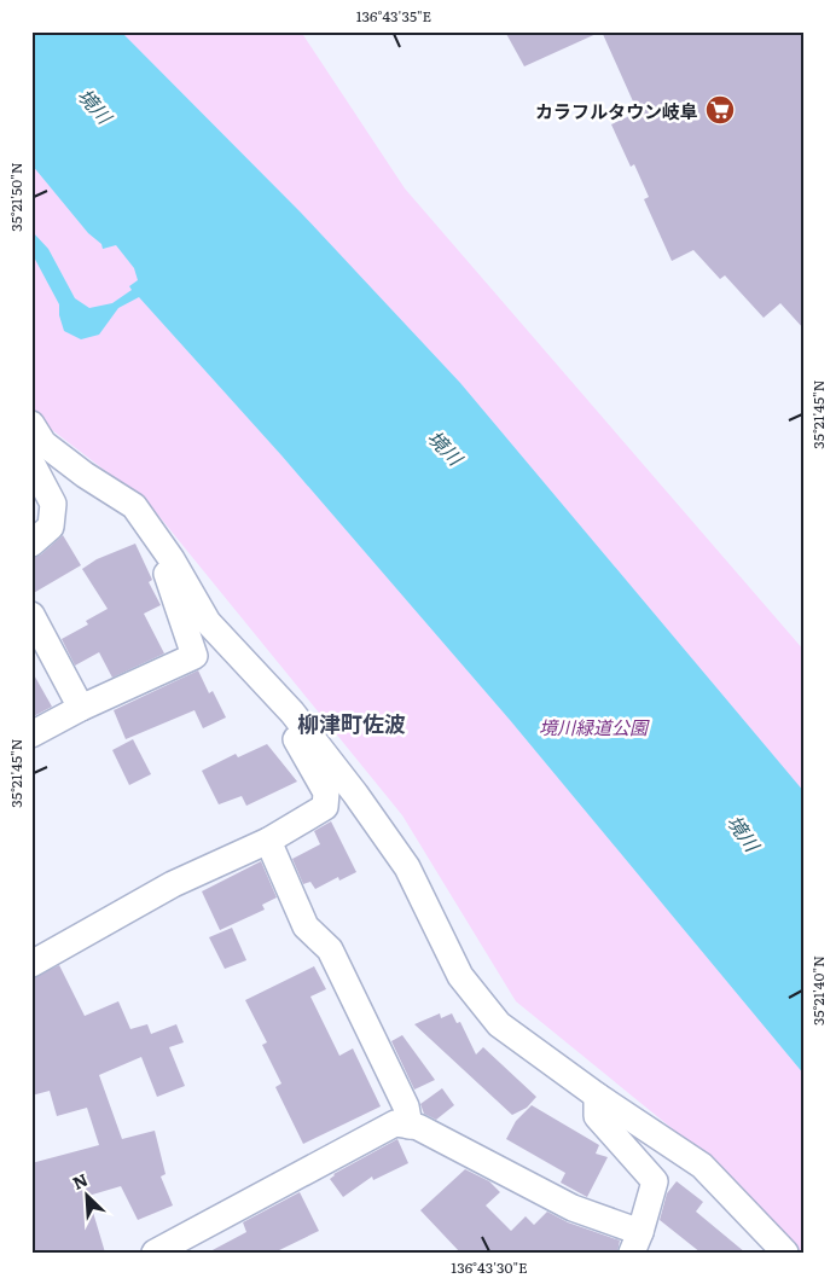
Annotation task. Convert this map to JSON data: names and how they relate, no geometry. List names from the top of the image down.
{
  "districts": ["柳津町佐波"],
  "water": ["境川"],
  "parks": ["境川緑道公園"],
  "places": {
    "supermarket": ["カラフルタウン岐阜"]
  },
  "north": "top left",
  "coordinates": [
    "136°43'35\"E",
    "35°21'50\"N",
    "35°21'45\"N",
    "35°21'40\"N",
    "136°43'30\"E"
  ]
}
